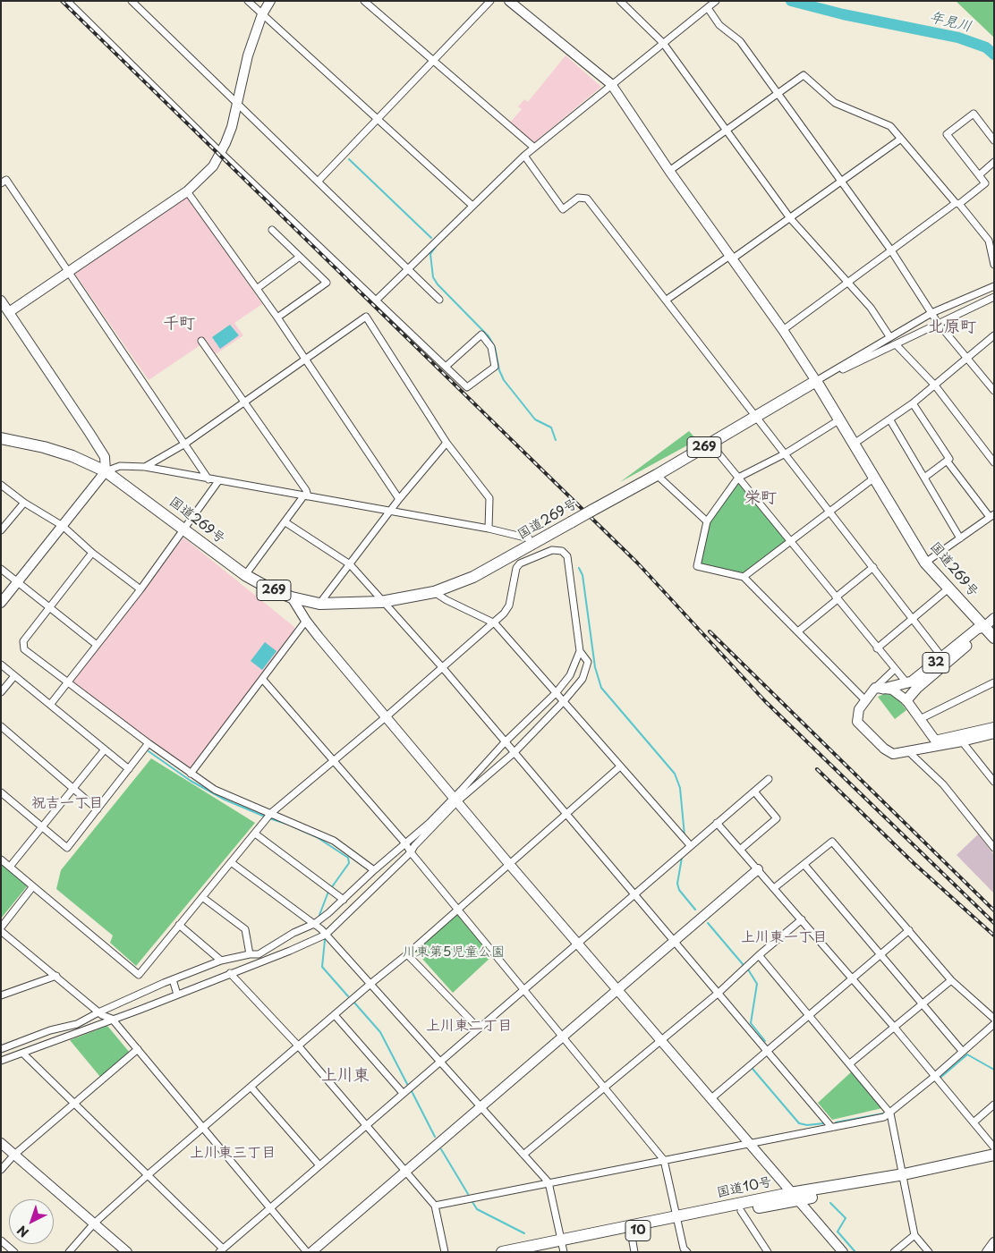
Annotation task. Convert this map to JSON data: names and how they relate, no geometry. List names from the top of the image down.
{
  "streets": {
    "highway": [
      "269",
      "国道269号",
      "国道10号",
      "10"
    ],
    "main road": ["32"]
  },
  "crossings": [
    ["国道269号", "32"]
  ],
  "districts": [
    "千町",
    "北原町",
    "栄町",
    "祝吉一丁目",
    "上川東一丁目",
    "上川東二丁目",
    "上川東",
    "上川東三丁目"
  ],
  "water": ["年見川"],
  "parks": ["川東第5児童公園"],
  "north": "bottom left"
}
